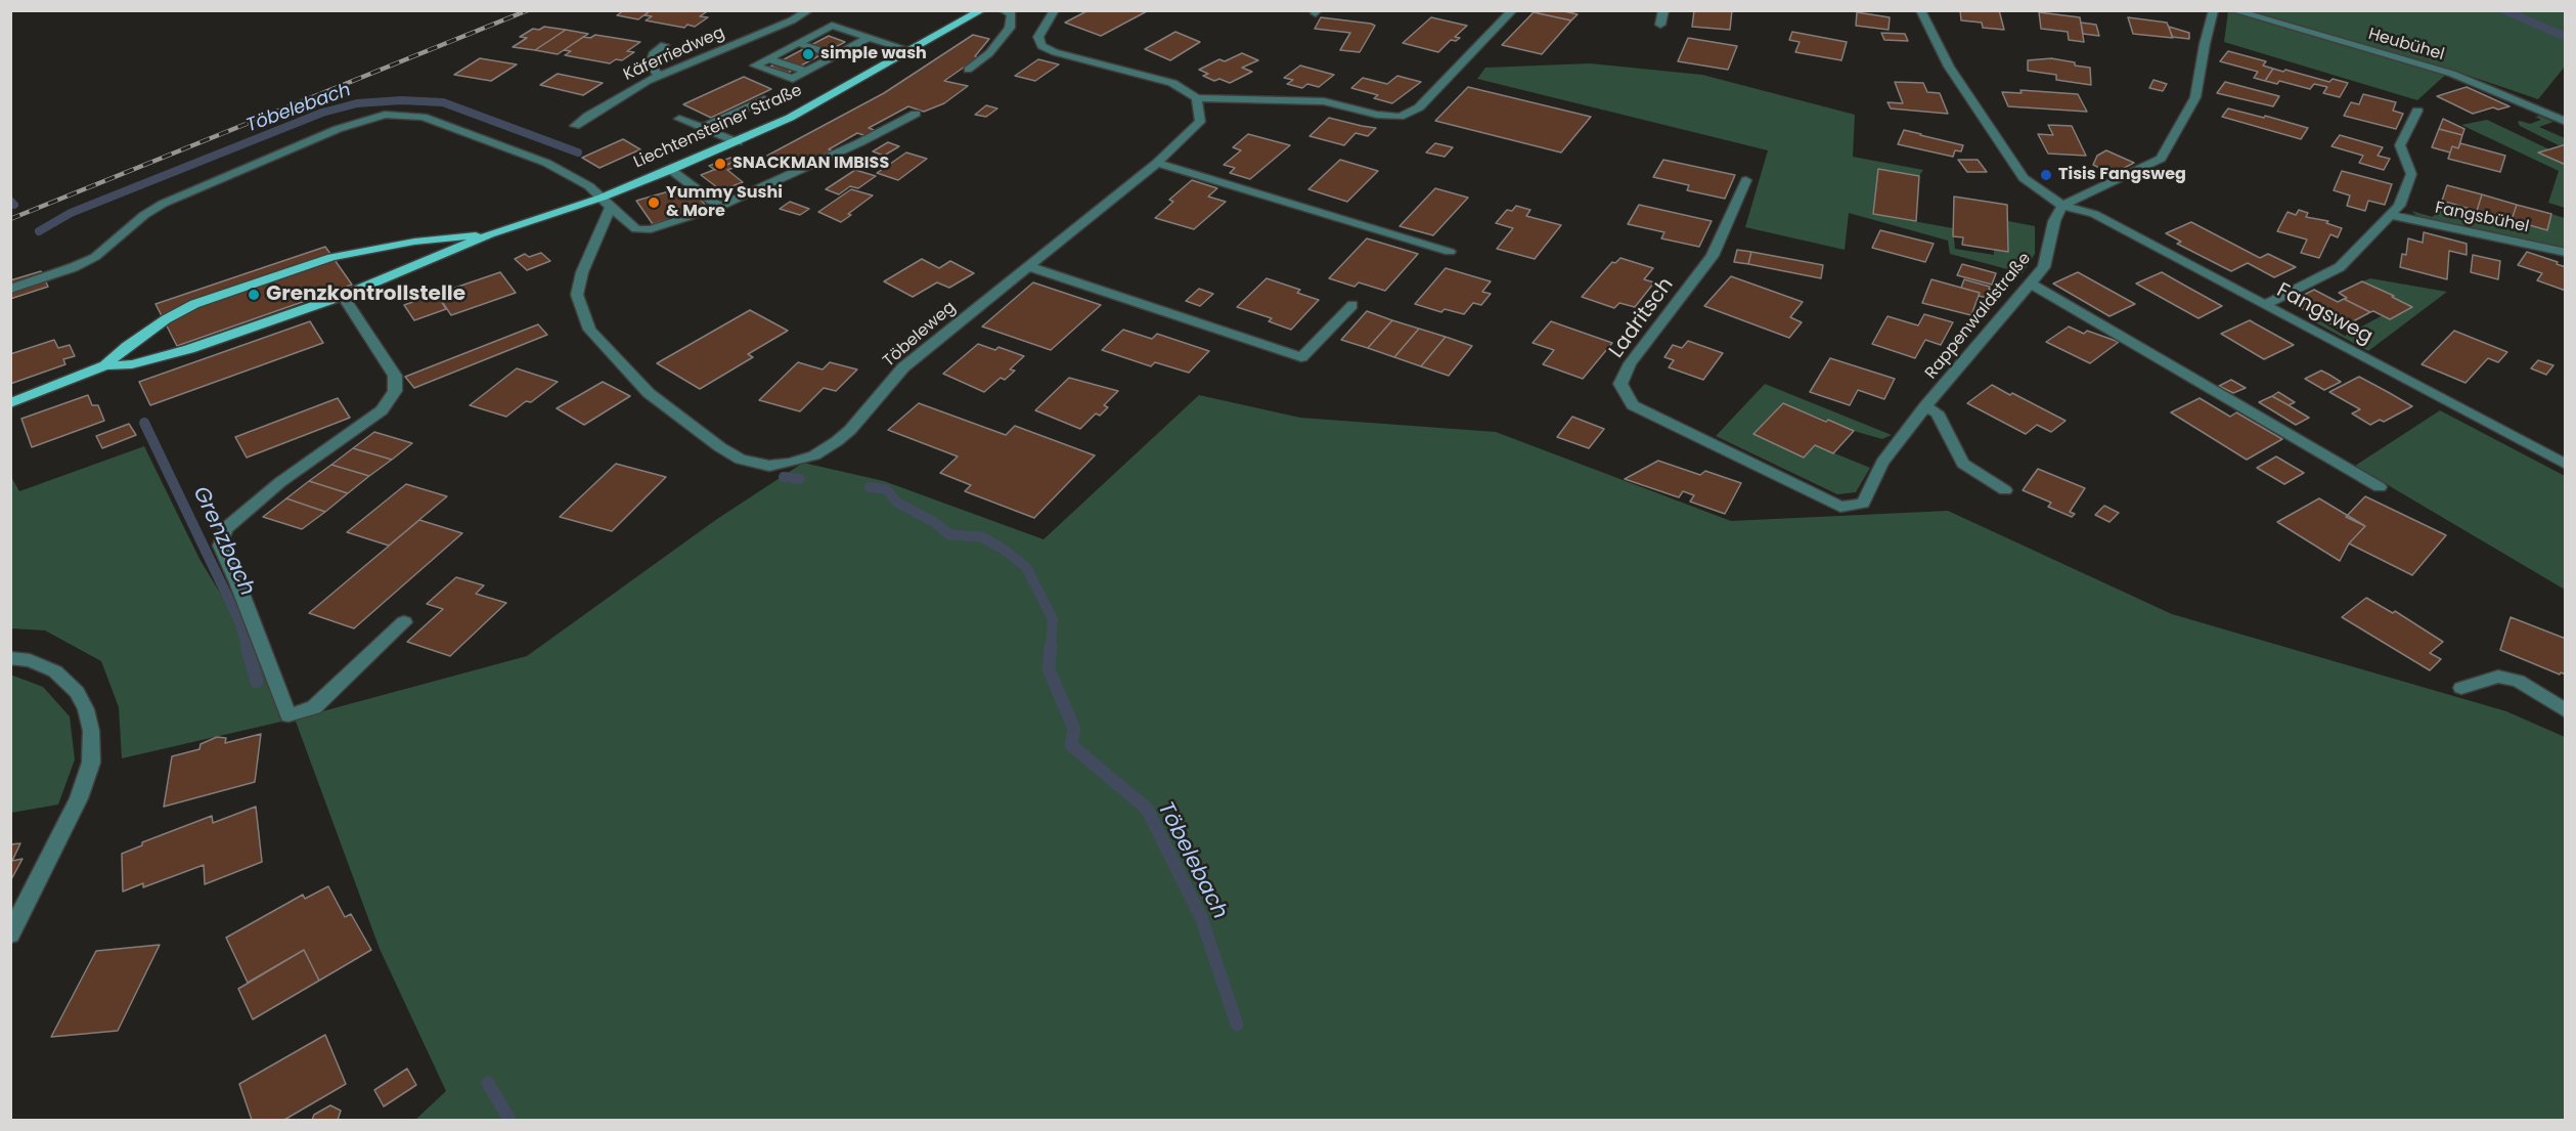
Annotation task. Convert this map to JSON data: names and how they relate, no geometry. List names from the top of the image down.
{
  "streets": {
    "main road": ["Liechtensteiner Straße"],
    "street": [
      "Heubühel",
      "Käferriedweg",
      "Fangsbühel",
      "Fangsweg",
      "Rappenwaldstraße",
      "Ladritsch",
      "Töbeleweg"
    ]
  },
  "crossings": [
    ["Liechtensteiner Straße", "Töbeleweg"],
    ["Fangsweg", "Rappenwaldstraße"],
    ["Rappenwaldstraße", "Ladritsch"]
  ],
  "water": ["Töbelebach", "Grenzbach"],
  "places": [
    "simple wash",
    "SNACKMAN IMBISS",
    "Tisis Fangsweg",
    "Yummy Sushi & More",
    "Grenzkontrollstelle"
  ]
}
